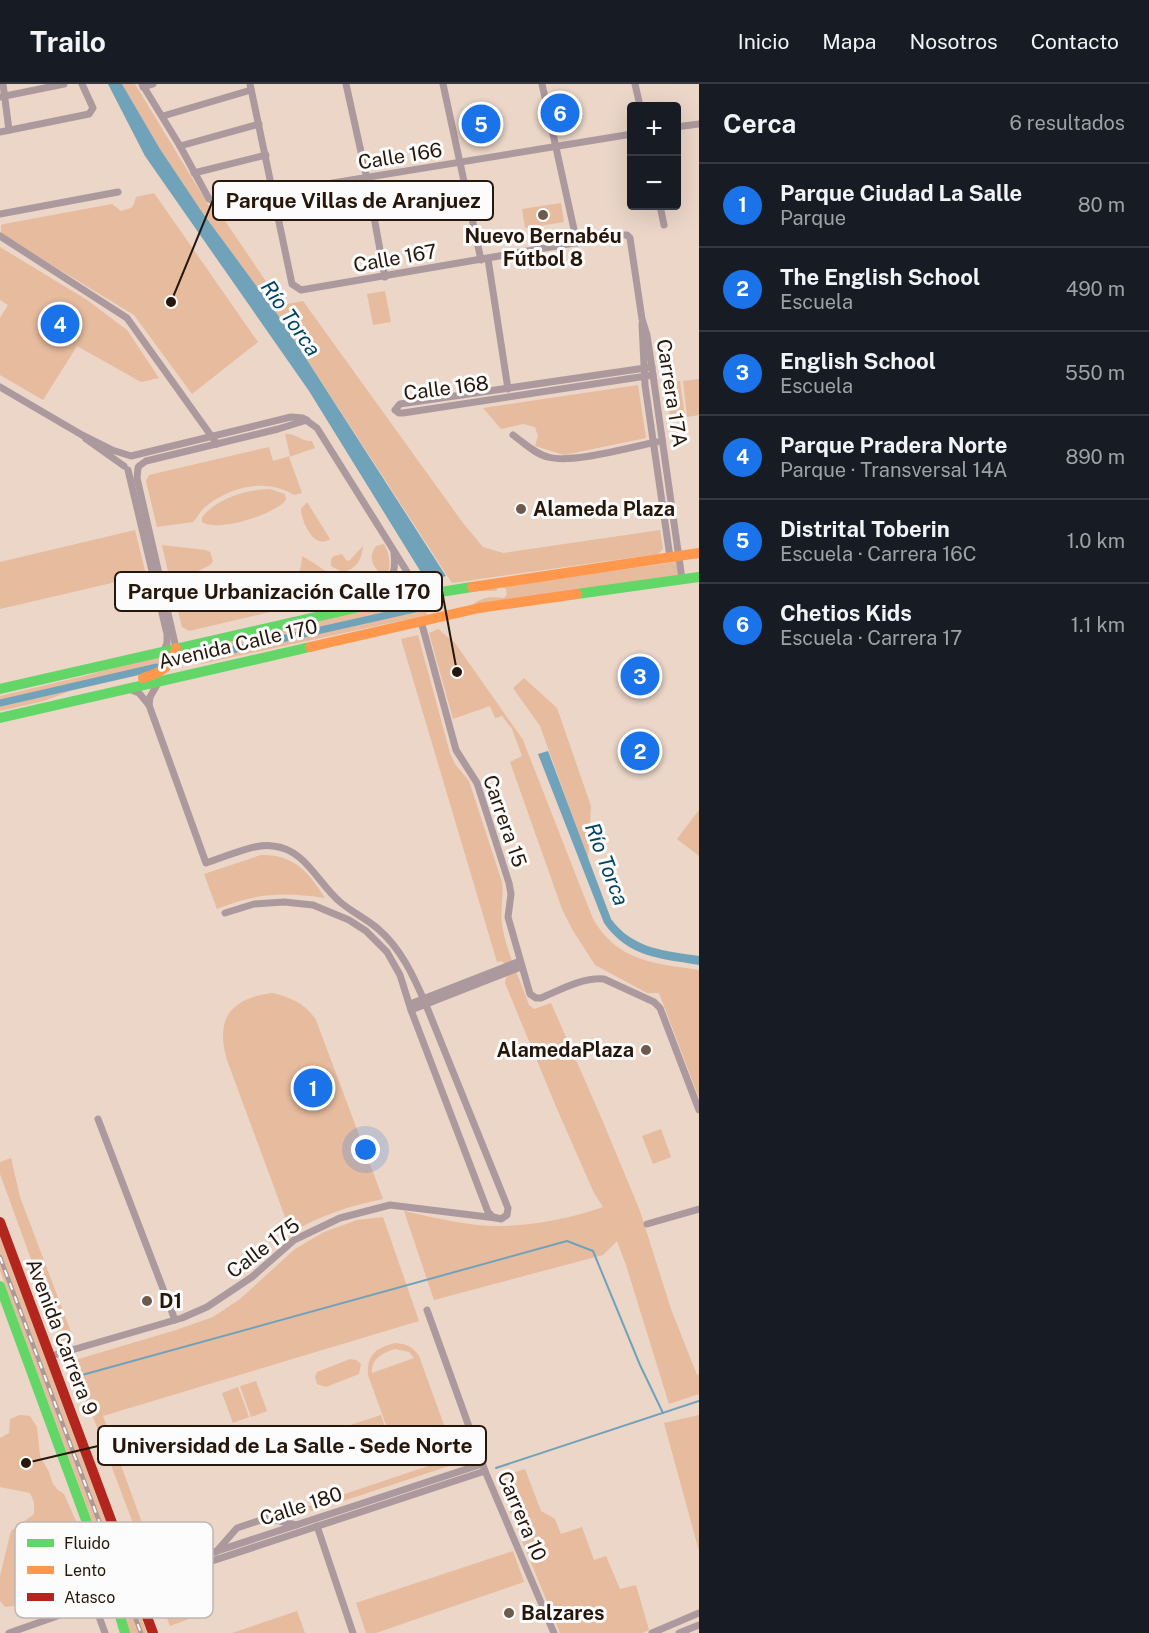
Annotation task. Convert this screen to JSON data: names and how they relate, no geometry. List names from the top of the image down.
{
  "streets": {
    "main road": ["Avenida Calle 170", "Avenida Carrera 9"],
    "street": [
      "Calle 166",
      "Calle 167",
      "Calle 168",
      "Carrera 17A",
      "Carrera 15",
      "Calle 175",
      "Calle 180",
      "Carrera 10"
    ]
  },
  "crossings": [
    ["Calle 166", "Calle 167"],
    ["Calle 167", "Carrera 17A"],
    ["Calle 168", "Carrera 17A"],
    ["Carrera 17A", "Avenida Calle 170"],
    ["Avenida Calle 170", "Carrera 15"],
    ["Calle 175", "Avenida Carrera 9"],
    ["Calle 180", "Carrera 10"]
  ],
  "water": ["Río Torca"],
  "places": [
    "Nuevo Bernabéu Fútbol 8",
    "Parque Villas de Aranjuez",
    "Alameda Plaza",
    "Parque Urbanización Calle 170",
    "AlamedaPlaza",
    "D1",
    "Universidad de La Salle - Sede Norte",
    "Balzares"
  ],
  "legend": ["Fluido", "Lento", "Atasco"],
  "page": {
    "header": "Trailo",
    "nav": [
      "Inicio",
      "Mapa",
      "Nosotros",
      "Contacto"
    ],
    "heading": ["Cerca", "6 resultados"],
    "pins": [
      "6",
      "5",
      "4",
      "3",
      "2",
      "1"
    ],
    "map_buttons": ["+", "−"],
    "list": [
      {
        "mark": "1",
        "name": "Parque Ciudad La Salle",
        "note": "Parque",
        "value": "80 m"
      },
      {
        "mark": "2",
        "name": "The English School",
        "note": "Escuela",
        "value": "490 m"
      },
      {
        "mark": "3",
        "name": "English School",
        "note": "Escuela",
        "value": "550 m"
      },
      {
        "mark": "4",
        "name": "Parque Pradera Norte",
        "note": "Parque · Transversal 14A",
        "value": "890 m"
      },
      {
        "mark": "5",
        "name": "Distrital Toberin",
        "note": "Escuela · Carrera 16C",
        "value": "1.0 km"
      },
      {
        "mark": "6",
        "name": "Chetios Kids",
        "note": "Escuela · Carrera 17",
        "value": "1.1 km"
      }
    ]
  }
}
